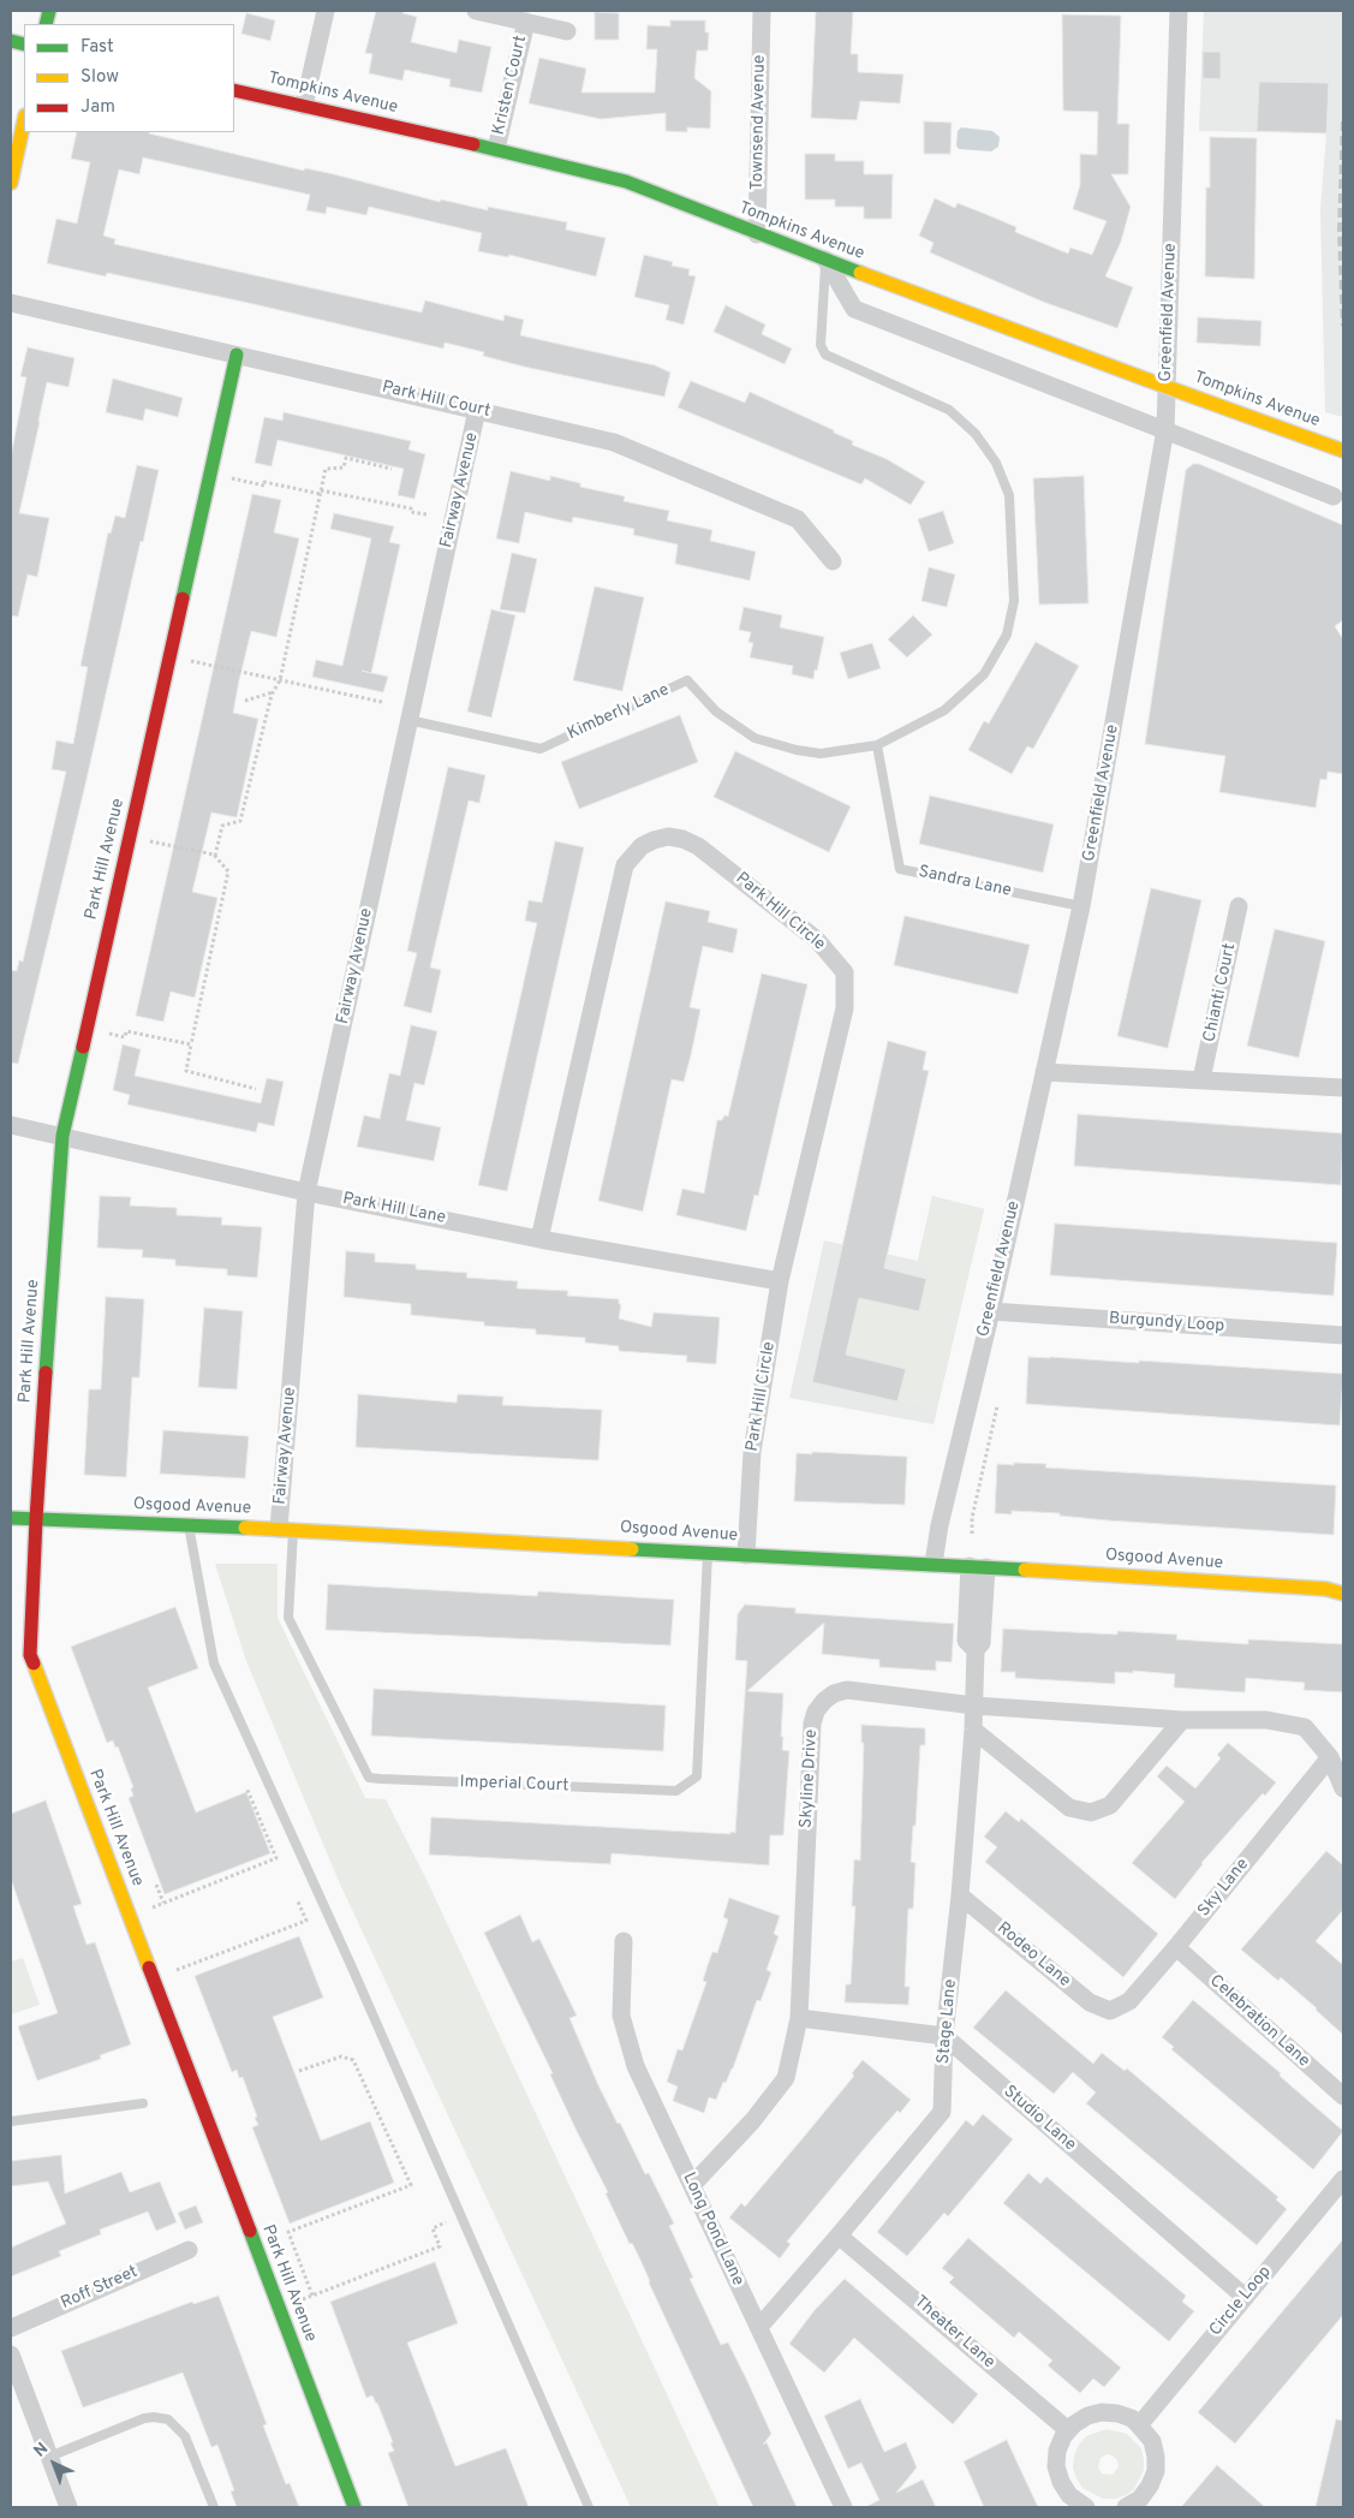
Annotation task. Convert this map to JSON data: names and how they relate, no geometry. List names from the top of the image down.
{
  "streets": {
    "street": [
      "Kristen Court",
      "Tompkins Avenue",
      "Townsend Avenue",
      "Greenfield Avenue",
      "Park Hill Court",
      "Fairway Avenue",
      "Park Hill Avenue",
      "Park Hill Circle",
      "Chianti Court",
      "Park Hill Lane",
      "Burgundy Loop",
      "Osgood Avenue",
      "Skyline Drive",
      "Sky Lane",
      "Rodeo Lane",
      "Stage Lane",
      "Celebration Lane",
      "Studio Lane",
      "Long Pond Lane",
      "Roff Street",
      "Circle Loop",
      "Theater Lane"
    ],
    "lane": ["Kimberly Lane", "Sandra Lane", "Imperial Court"]
  },
  "crossings": [
    ["Kristen Court", "Tompkins Avenue"],
    ["Tompkins Avenue", "Townsend Avenue"],
    ["Tompkins Avenue", "Kimberly Lane"],
    ["Greenfield Avenue", "Sandra Lane"],
    ["Greenfield Avenue", "Burgundy Loop"],
    ["Greenfield Avenue", "Osgood Avenue"],
    ["Park Hill Court", "Fairway Avenue"],
    ["Park Hill Court", "Park Hill Avenue"],
    ["Fairway Avenue", "Kimberly Lane"],
    ["Fairway Avenue", "Park Hill Lane"],
    ["Fairway Avenue", "Osgood Avenue"],
    ["Fairway Avenue", "Imperial Court"],
    ["Kimberly Lane", "Sandra Lane"],
    ["Park Hill Avenue", "Park Hill Lane"],
    ["Park Hill Avenue", "Osgood Avenue"],
    ["Park Hill Circle", "Park Hill Lane"],
    ["Park Hill Circle", "Osgood Avenue"],
    ["Osgood Avenue", "Imperial Court"],
    ["Osgood Avenue", "Stage Lane"],
    ["Skyline Drive", "Sky Lane"],
    ["Skyline Drive", "Stage Lane"],
    ["Skyline Drive", "Long Pond Lane"],
    ["Sky Lane", "Rodeo Lane"],
    ["Sky Lane", "Celebration Lane"],
    ["Rodeo Lane", "Stage Lane"],
    ["Stage Lane", "Studio Lane"],
    ["Stage Lane", "Long Pond Lane"],
    ["Stage Lane", "Theater Lane"],
    ["Studio Lane", "Circle Loop"]
  ],
  "legend": ["Fast", "Slow", "Jam"],
  "north": "top left"
}
